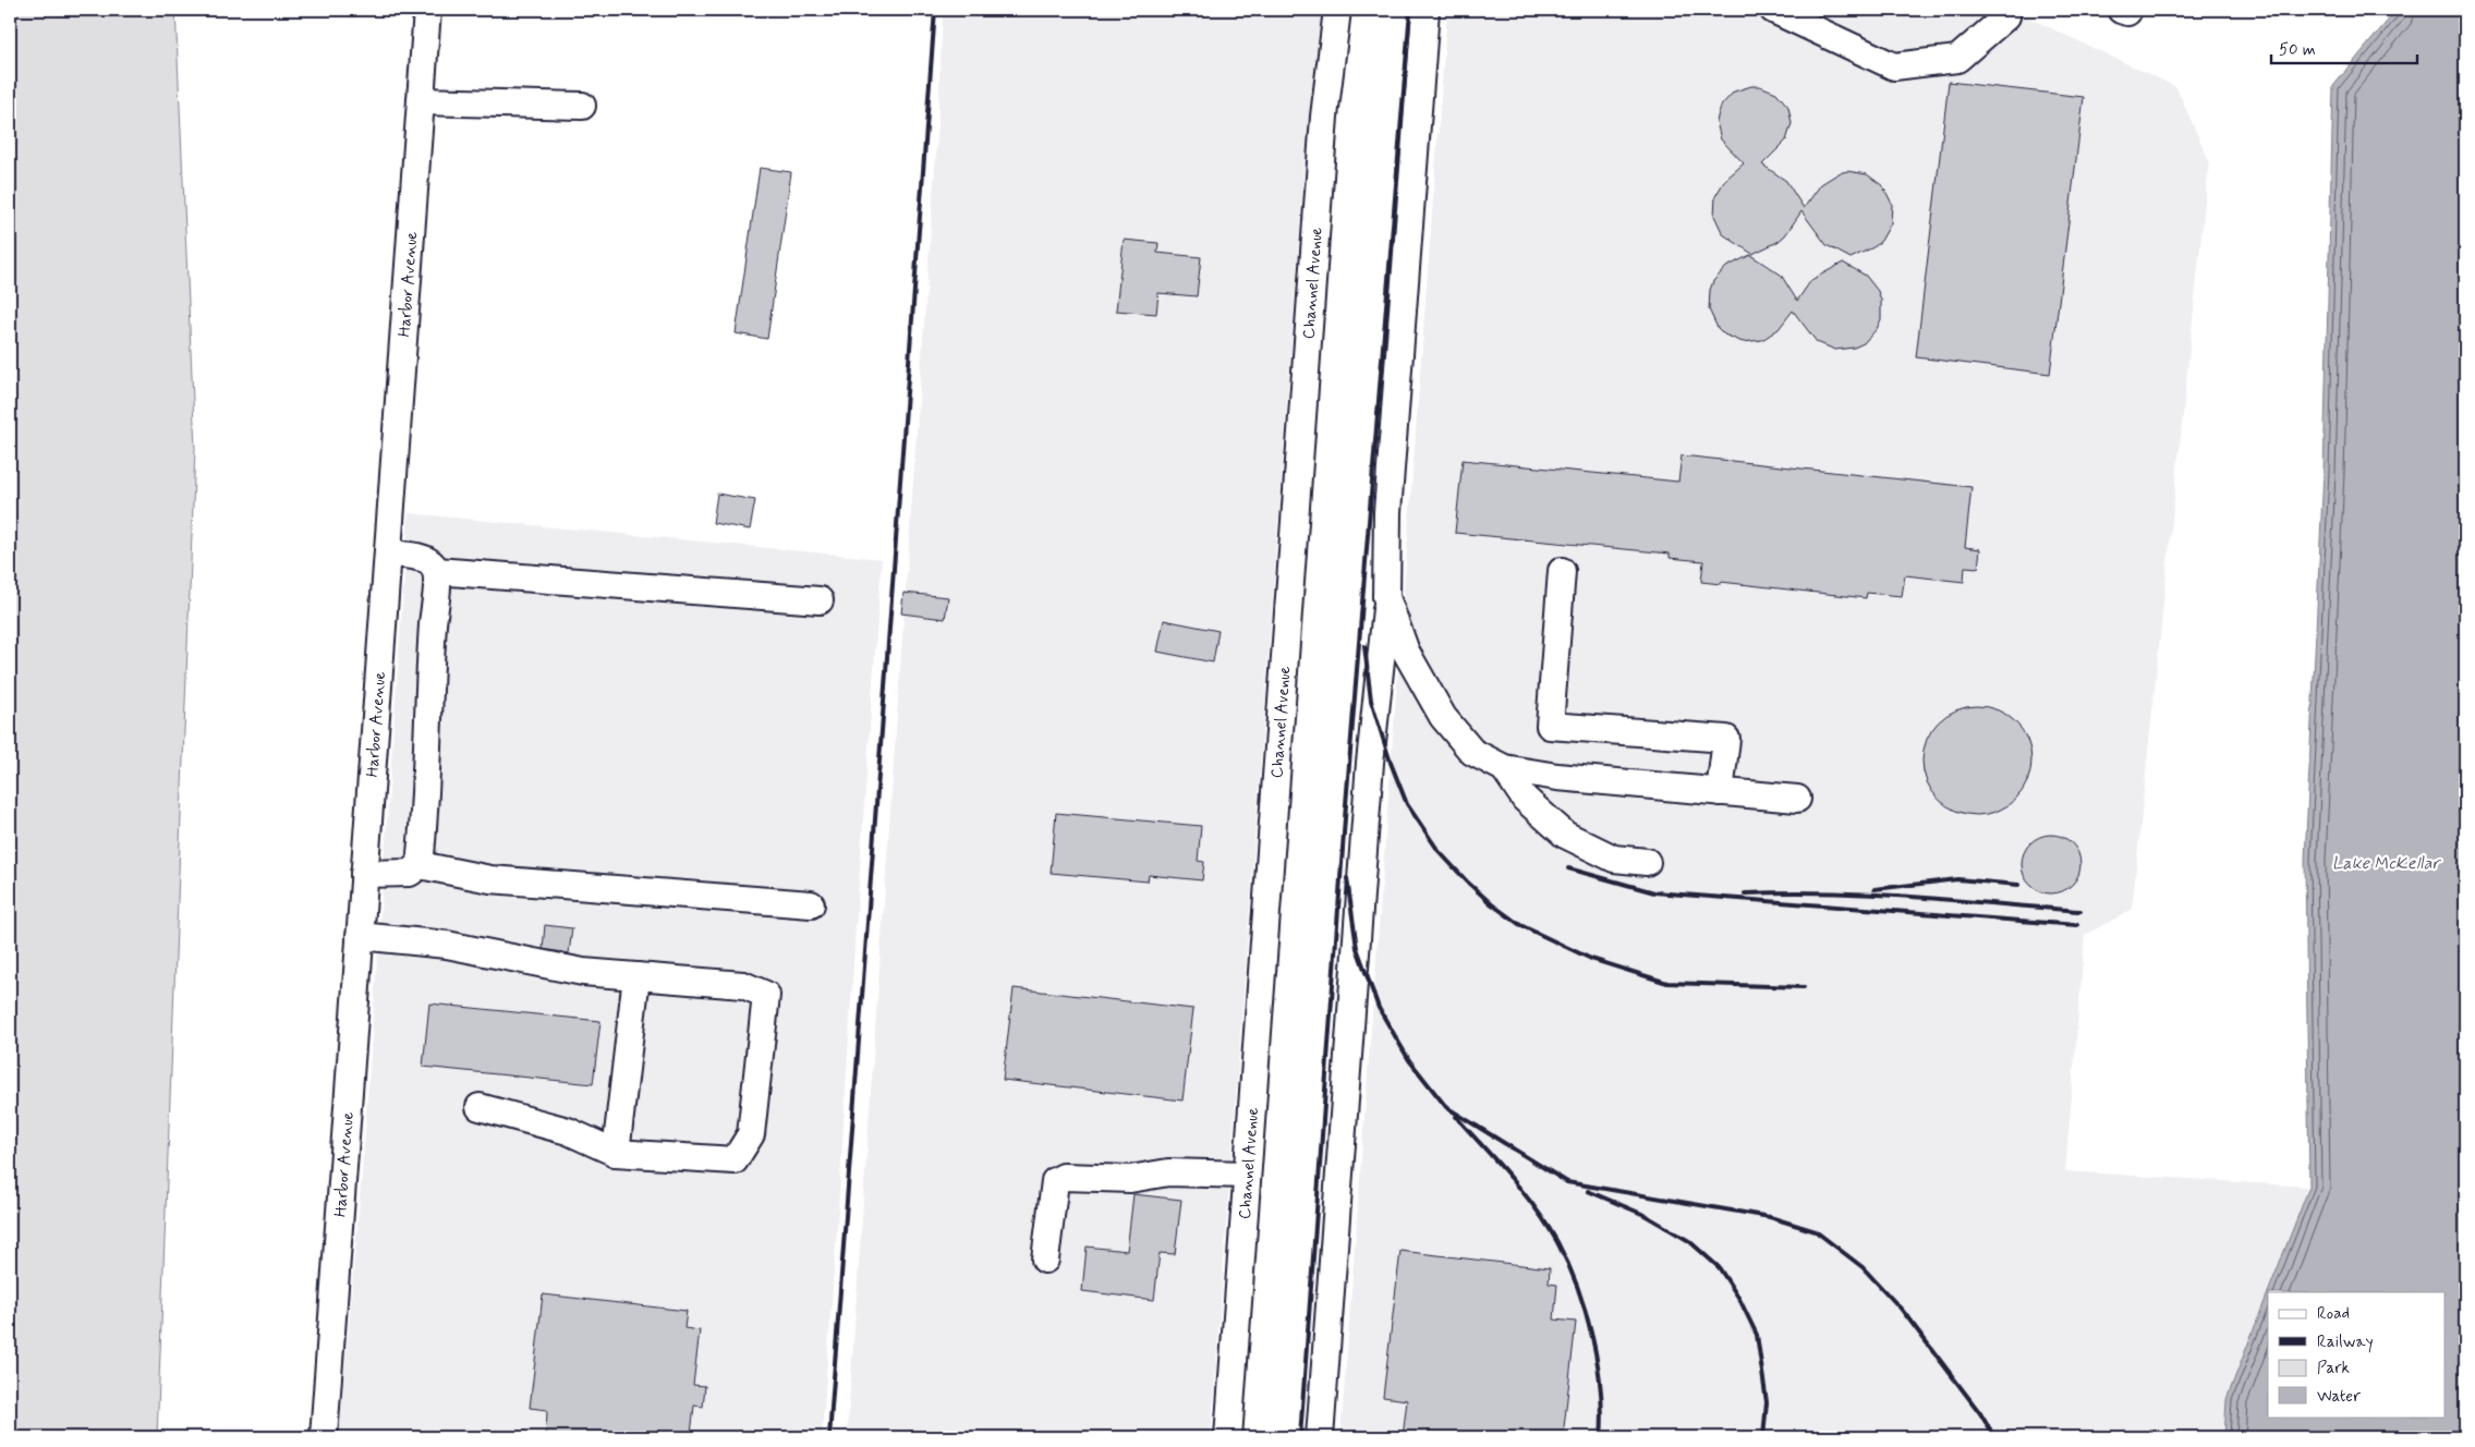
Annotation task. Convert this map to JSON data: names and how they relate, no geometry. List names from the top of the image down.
{
  "streets": {
    "street": ["Harbor Avenue", "Channel Avenue"]
  },
  "water": ["Lake McKellar"],
  "legend": [
    "Road",
    "Railway",
    "Park",
    "Water"
  ],
  "scale_bar": "50 m"
}
